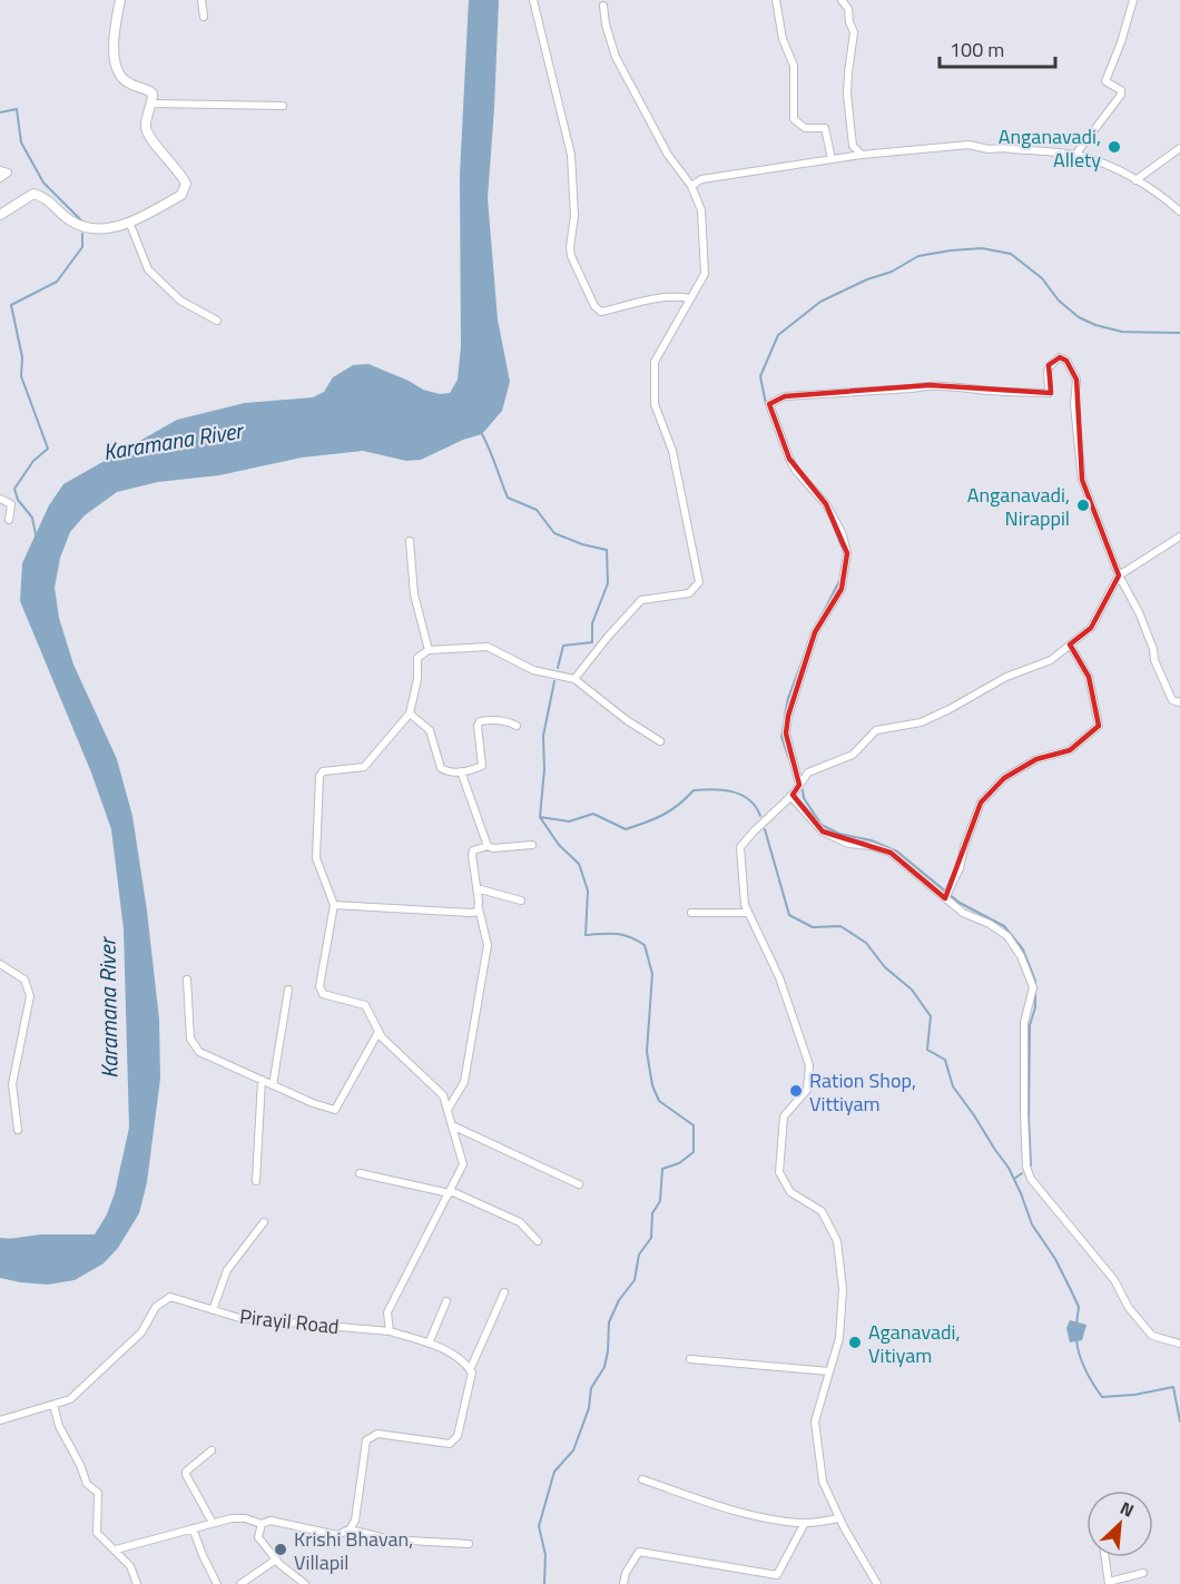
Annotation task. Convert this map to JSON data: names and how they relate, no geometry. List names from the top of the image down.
{
  "streets": {
    "street": ["Pirayil Road"]
  },
  "water": ["Karamana River"],
  "places": [
    "Anganavadi, Allety",
    "Anganavadi, Nirappil",
    "Ration Shop, Vittiyam",
    "Aganavadi, Vitiyam",
    "Krishi Bhavan, Villapil"
  ],
  "scale_bar": "100 m",
  "north": "top right"
}
